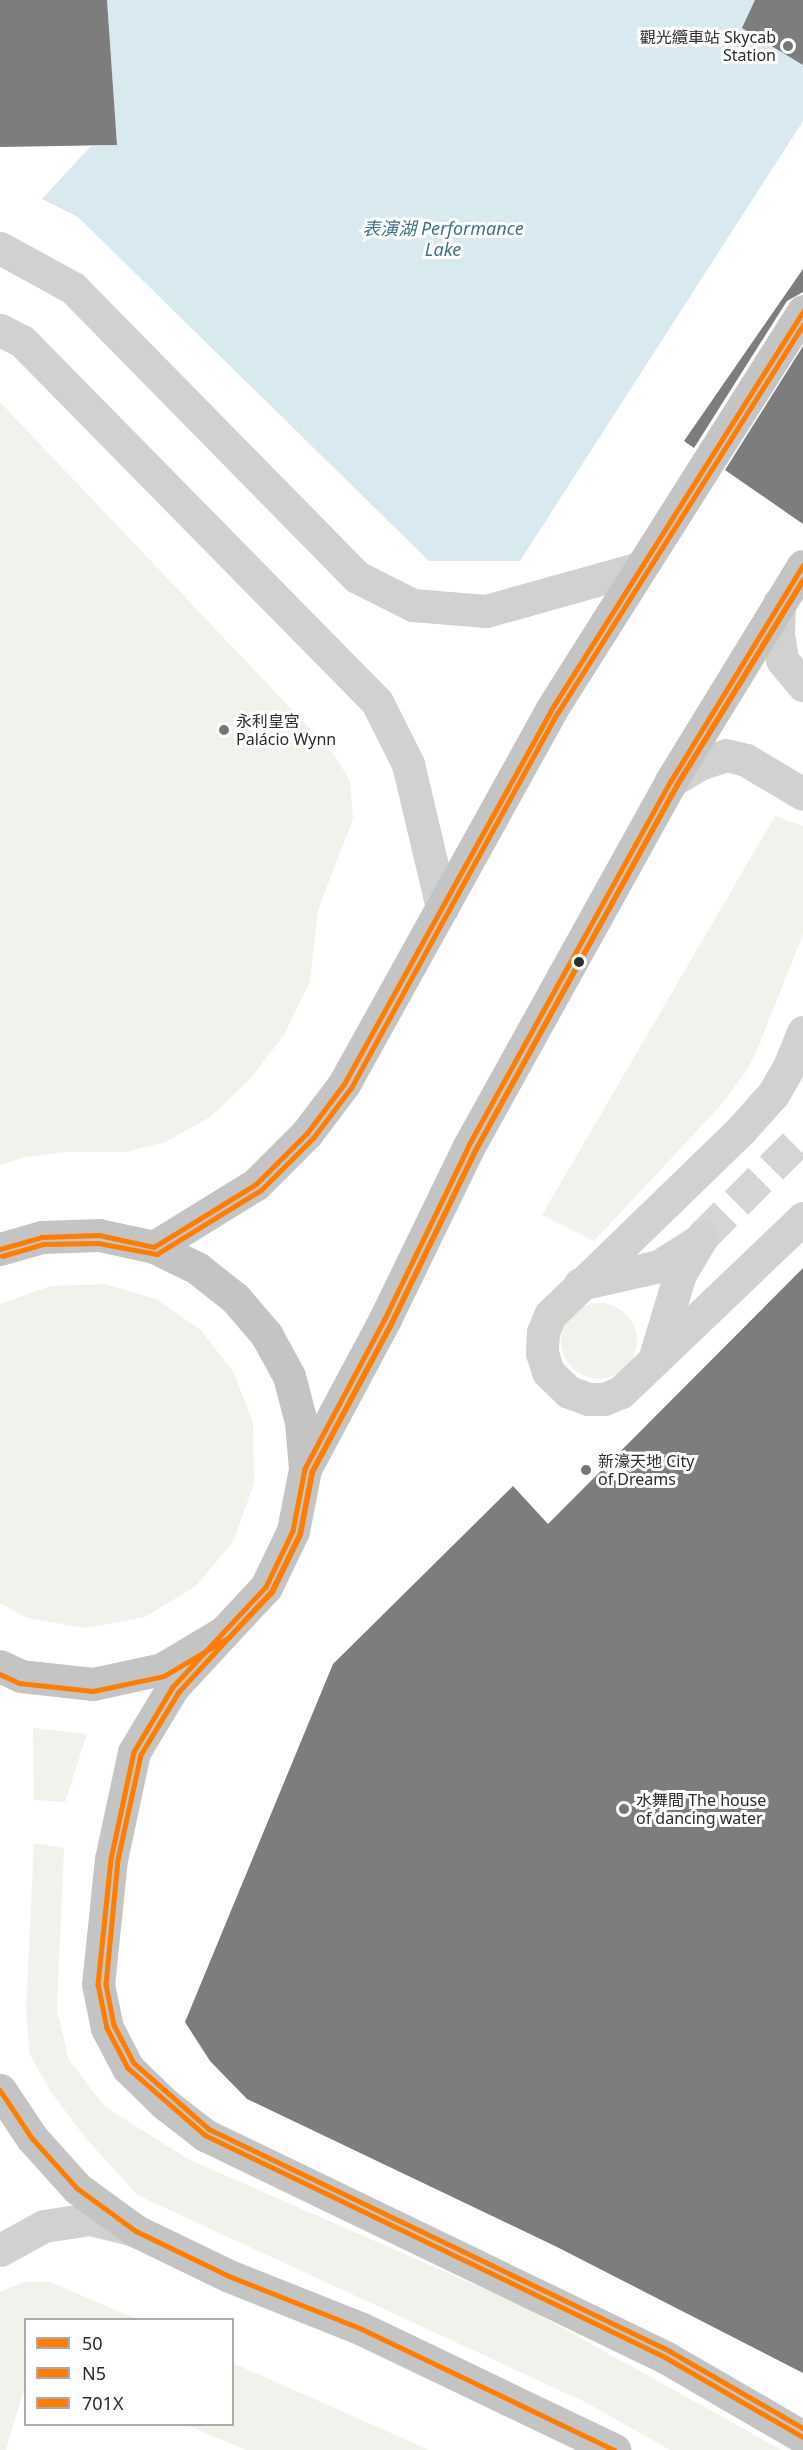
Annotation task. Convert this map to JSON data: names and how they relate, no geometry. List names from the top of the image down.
{
  "water": ["表演湖 Performance Lake"],
  "places": [
    "觀光纜車站 Skycab Station",
    "永利皇宮 Palácio Wynn",
    "新濠天地 City of Dreams",
    "水舞間 The house of dancing water"
  ],
  "lines": ["transit line 50", "transit line N5", "transit line 701X"],
  "legend": ["50", "N5", "701X"]
}
